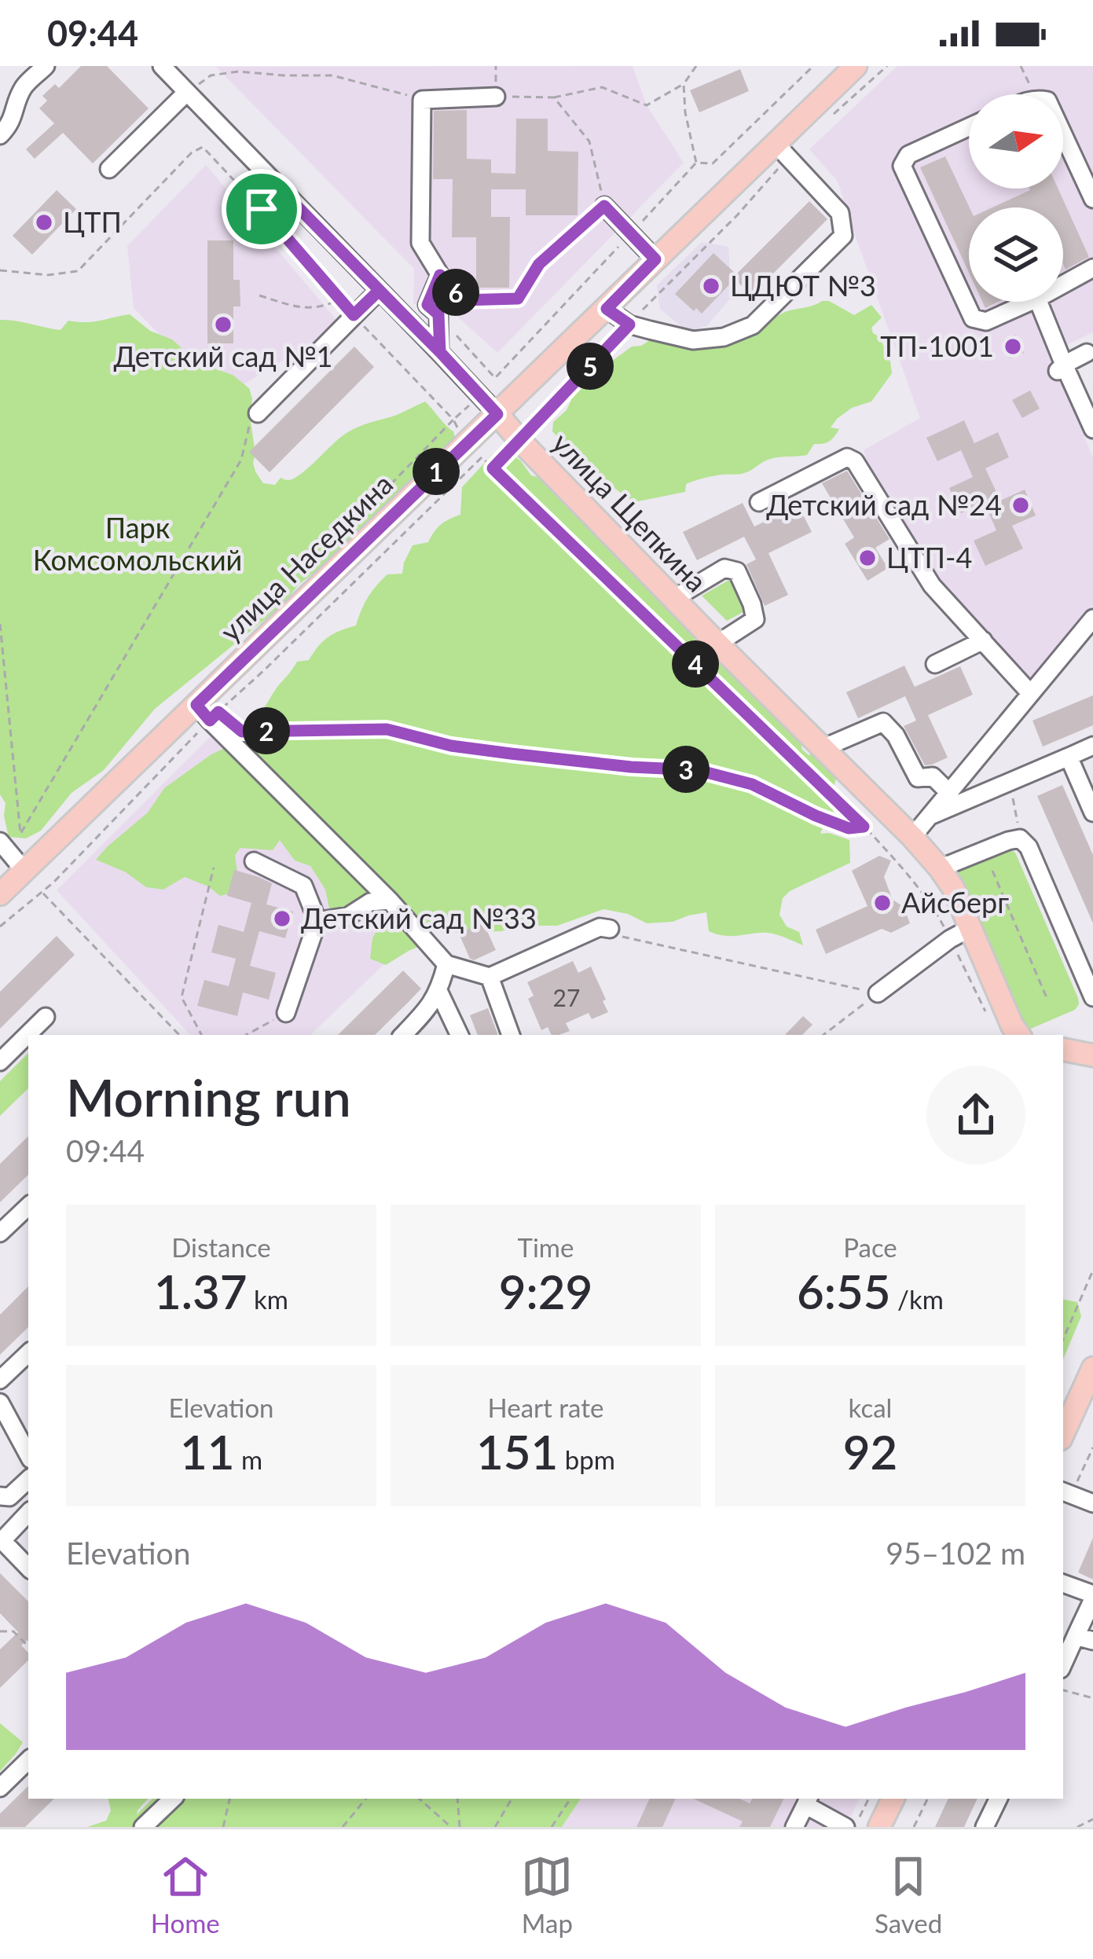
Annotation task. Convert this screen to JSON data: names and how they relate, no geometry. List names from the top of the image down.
{
  "streets": {
    "main road": ["улица Щепкина", "улица Наседкина"]
  },
  "crossings": [
    ["улица Щепкина", "улица Наседкина"]
  ],
  "parks": ["Парк Комсомольский"],
  "places": [
    "ЦТП",
    "ЦДЮТ №3",
    "Детский сад №1",
    "ТП-1001",
    "Детский сад №24",
    "ЦТП-4",
    "Айсберг",
    "Детский сад №33"
  ],
  "house_numbers": ["27"],
  "north": "right",
  "page": {
    "status": "09:44",
    "pins": [
      "6",
      "5",
      "1",
      "4",
      "2",
      "3"
    ],
    "heading": ["Morning run", "09:44"],
    "stats": [
      ["Distance", "1.37 km"],
      ["Time", "9:29"],
      ["Pace", "6:55 /km"],
      ["Elevation", "11 m"],
      ["Heart rate", "151 bpm"],
      ["kcal", "92"]
    ],
    "chart": ["Elevation", "95–102 m"],
    "tabs": ["Home", "Map", "Saved"]
  }
}
